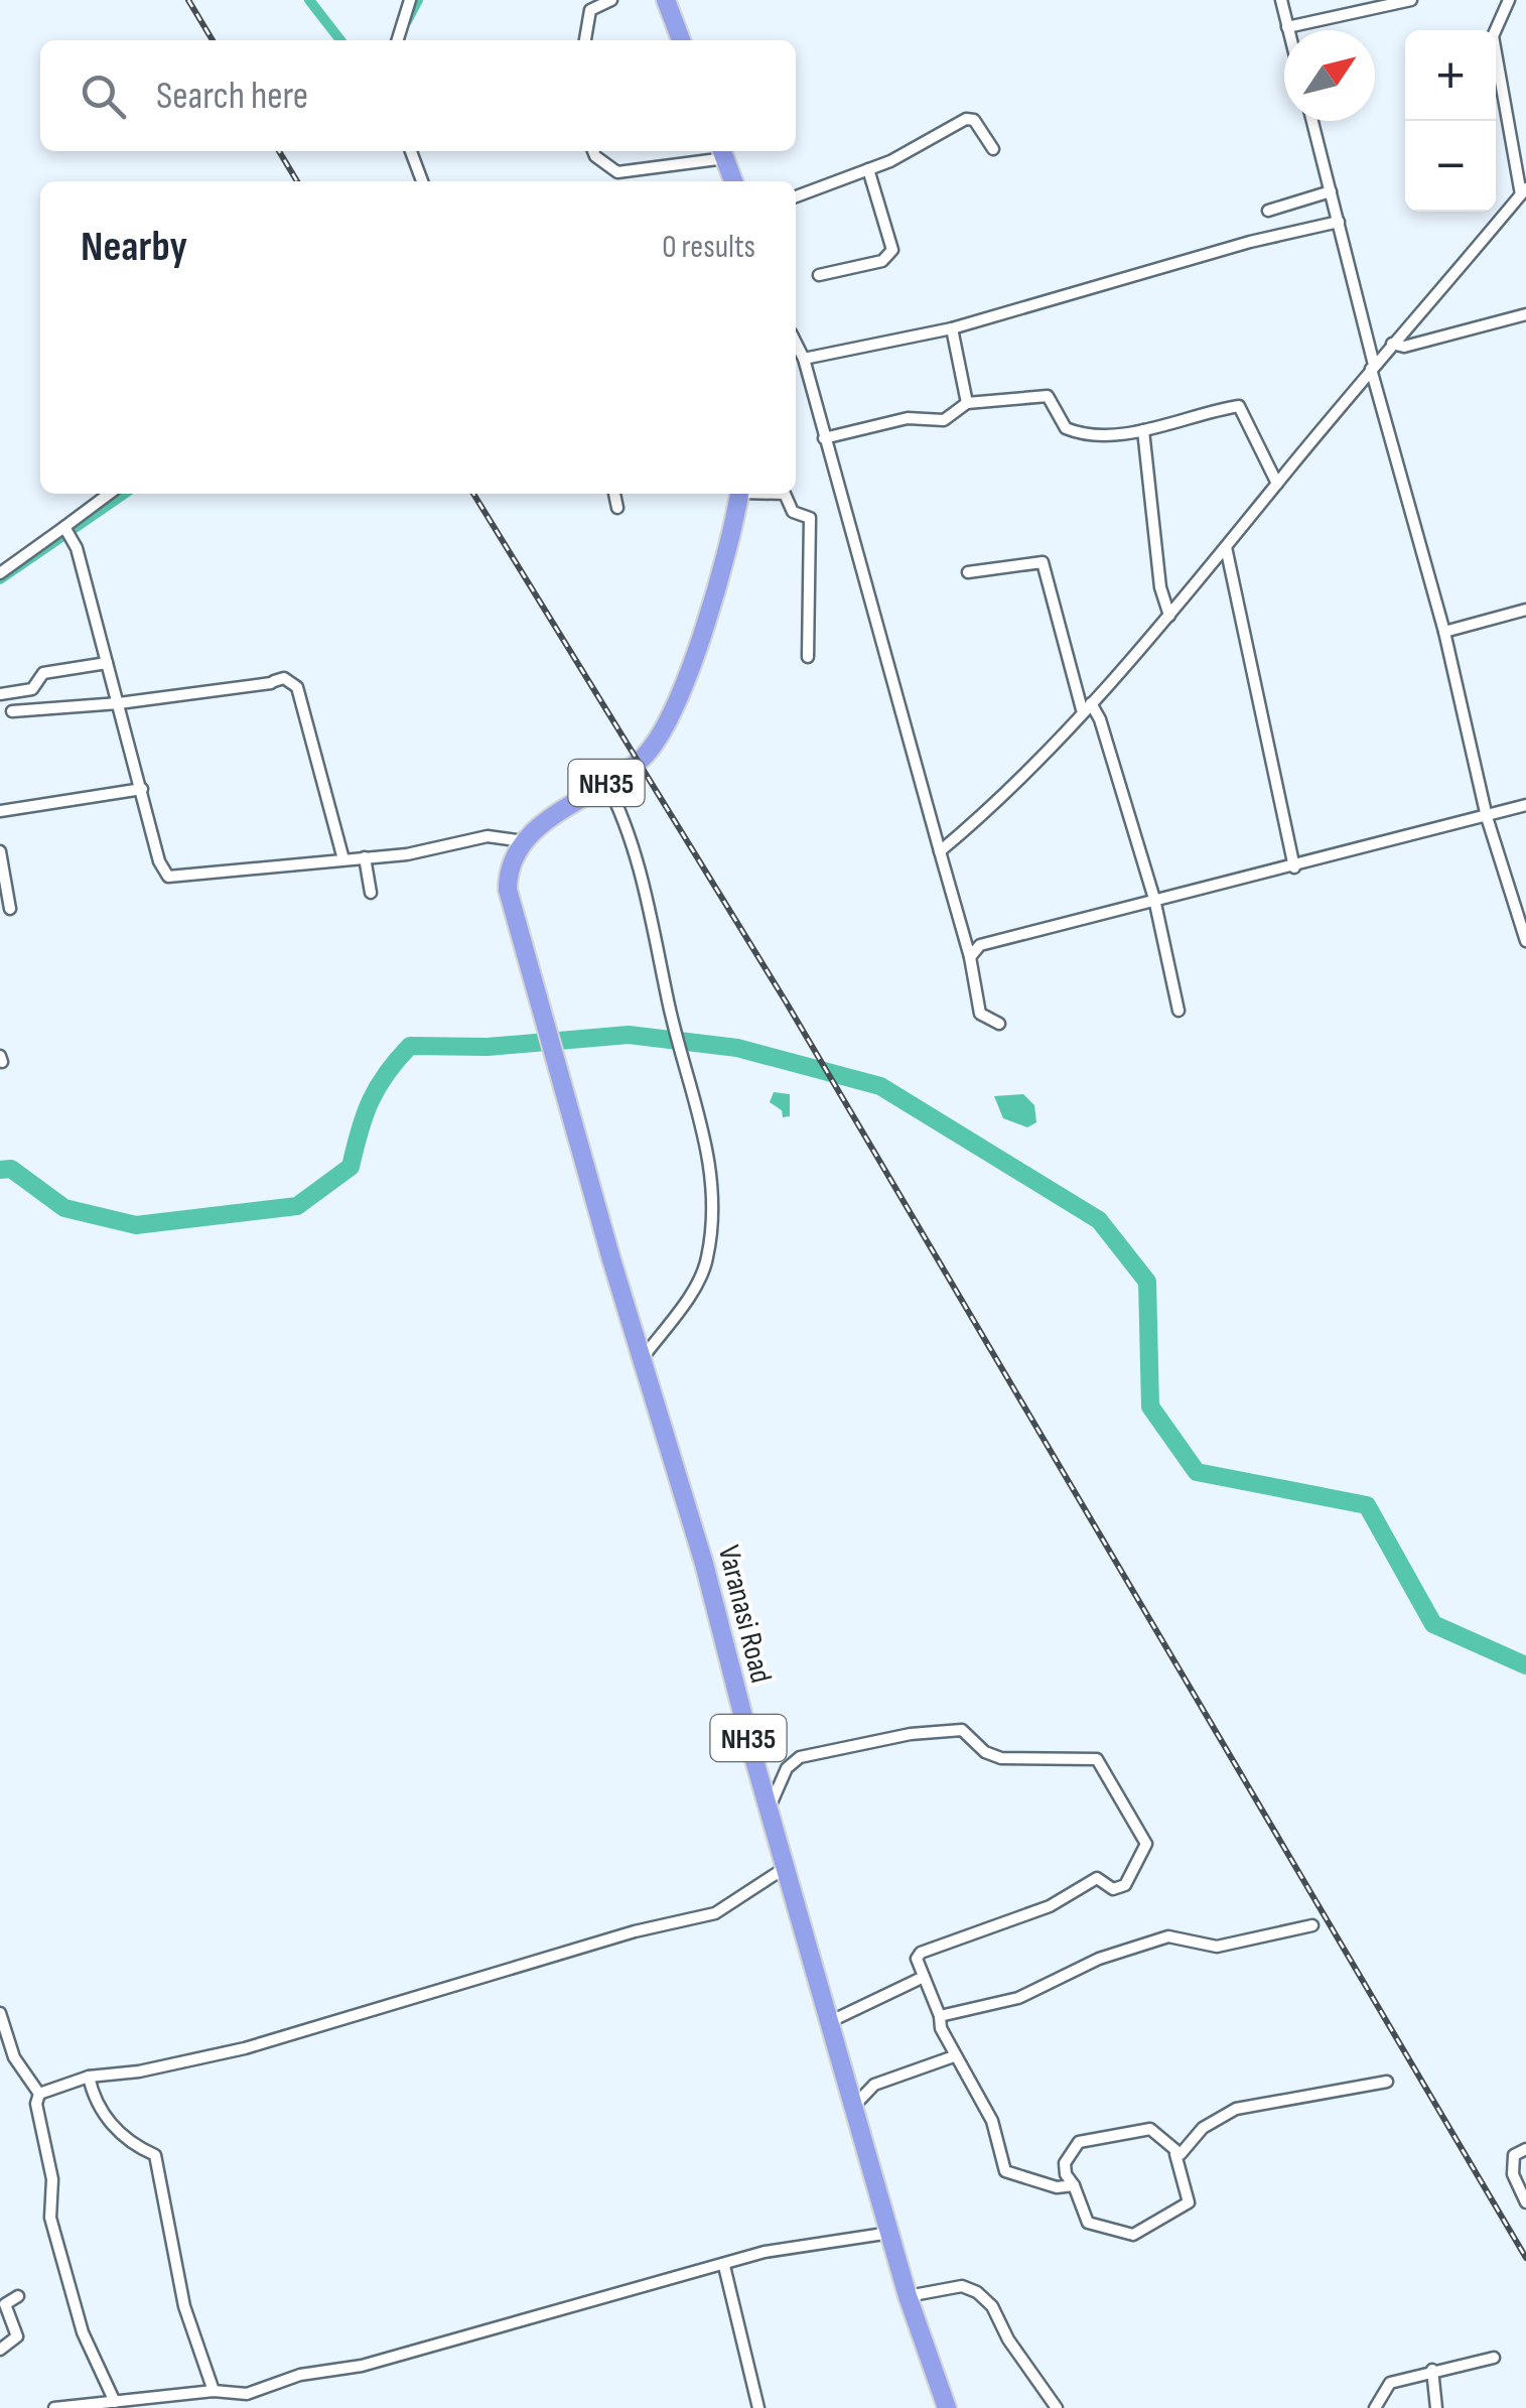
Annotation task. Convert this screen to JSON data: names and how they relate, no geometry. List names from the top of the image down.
{
  "streets": {
    "highway": ["NH35", "Varanasi Road"]
  },
  "crossings": [
    ["NH35", "Varanasi Road"]
  ],
  "north": "top right",
  "page": {
    "map_buttons": ["+", "−"],
    "search": "Search here",
    "heading": ["Nearby", "0 results"]
  }
}
